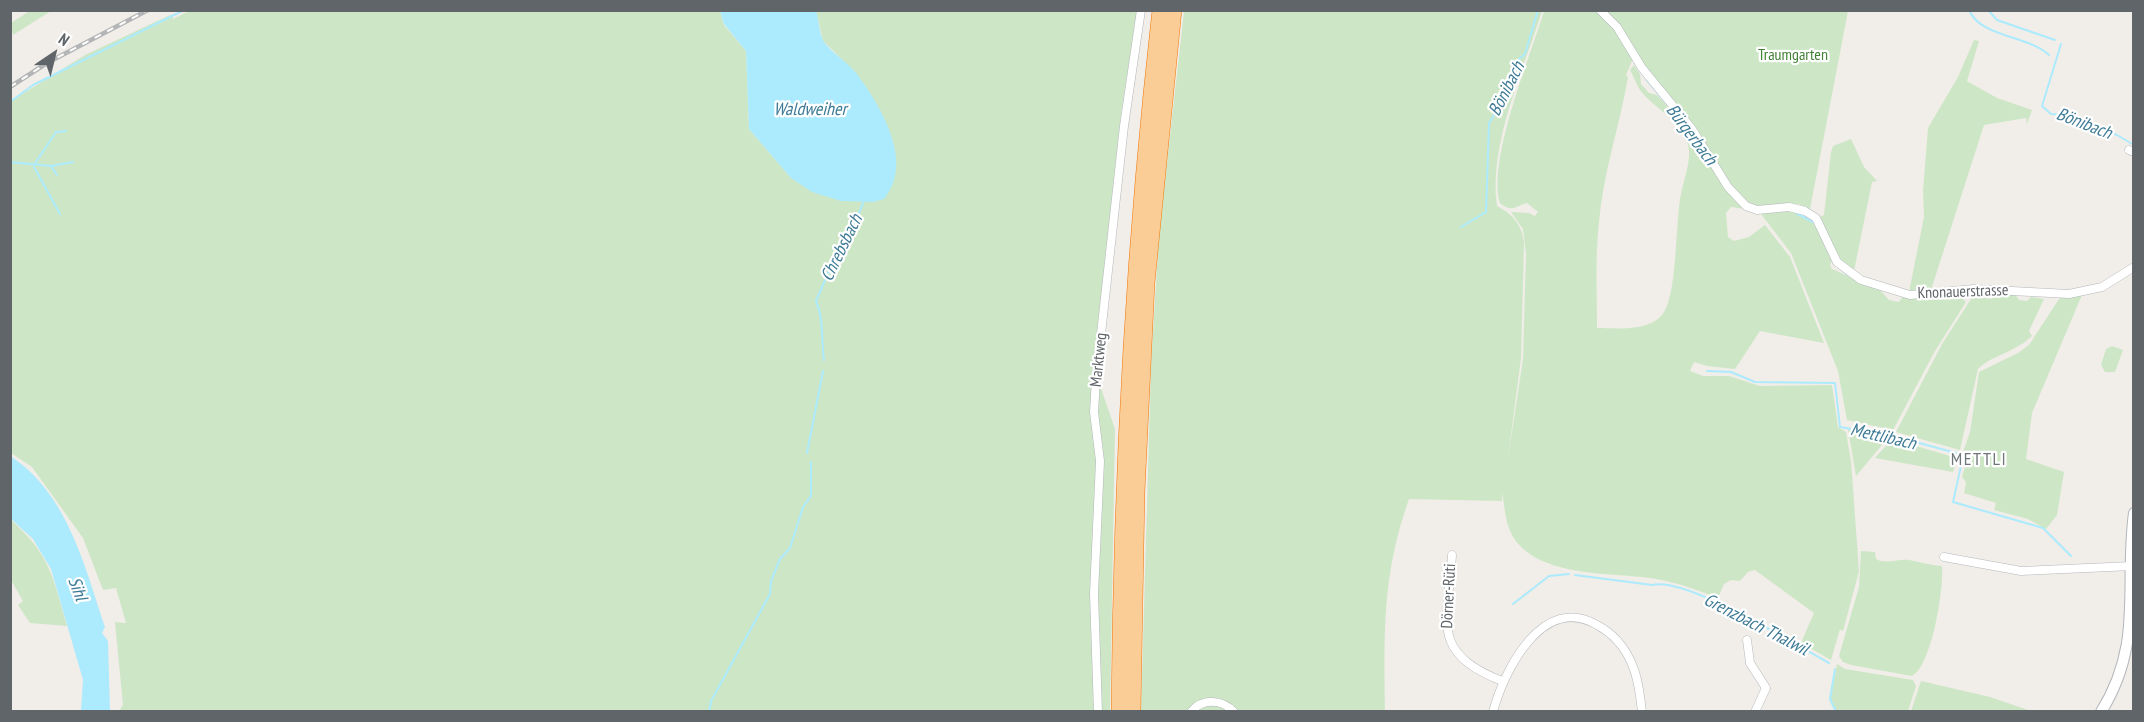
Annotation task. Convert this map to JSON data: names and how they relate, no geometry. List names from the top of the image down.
{
  "streets": {
    "street": ["Knonauerstrasse", "Marktweg", "Dörner-Rüti"]
  },
  "districts": ["METTLI"],
  "water": [
    "Bönibach",
    "Waldweiher",
    "Bürgerbach",
    "Chrebsbach",
    "Mettlibach",
    "Sihl",
    "Grenzbach Thalwil"
  ],
  "parks": ["Traumgarten"],
  "north": "top right"
}
